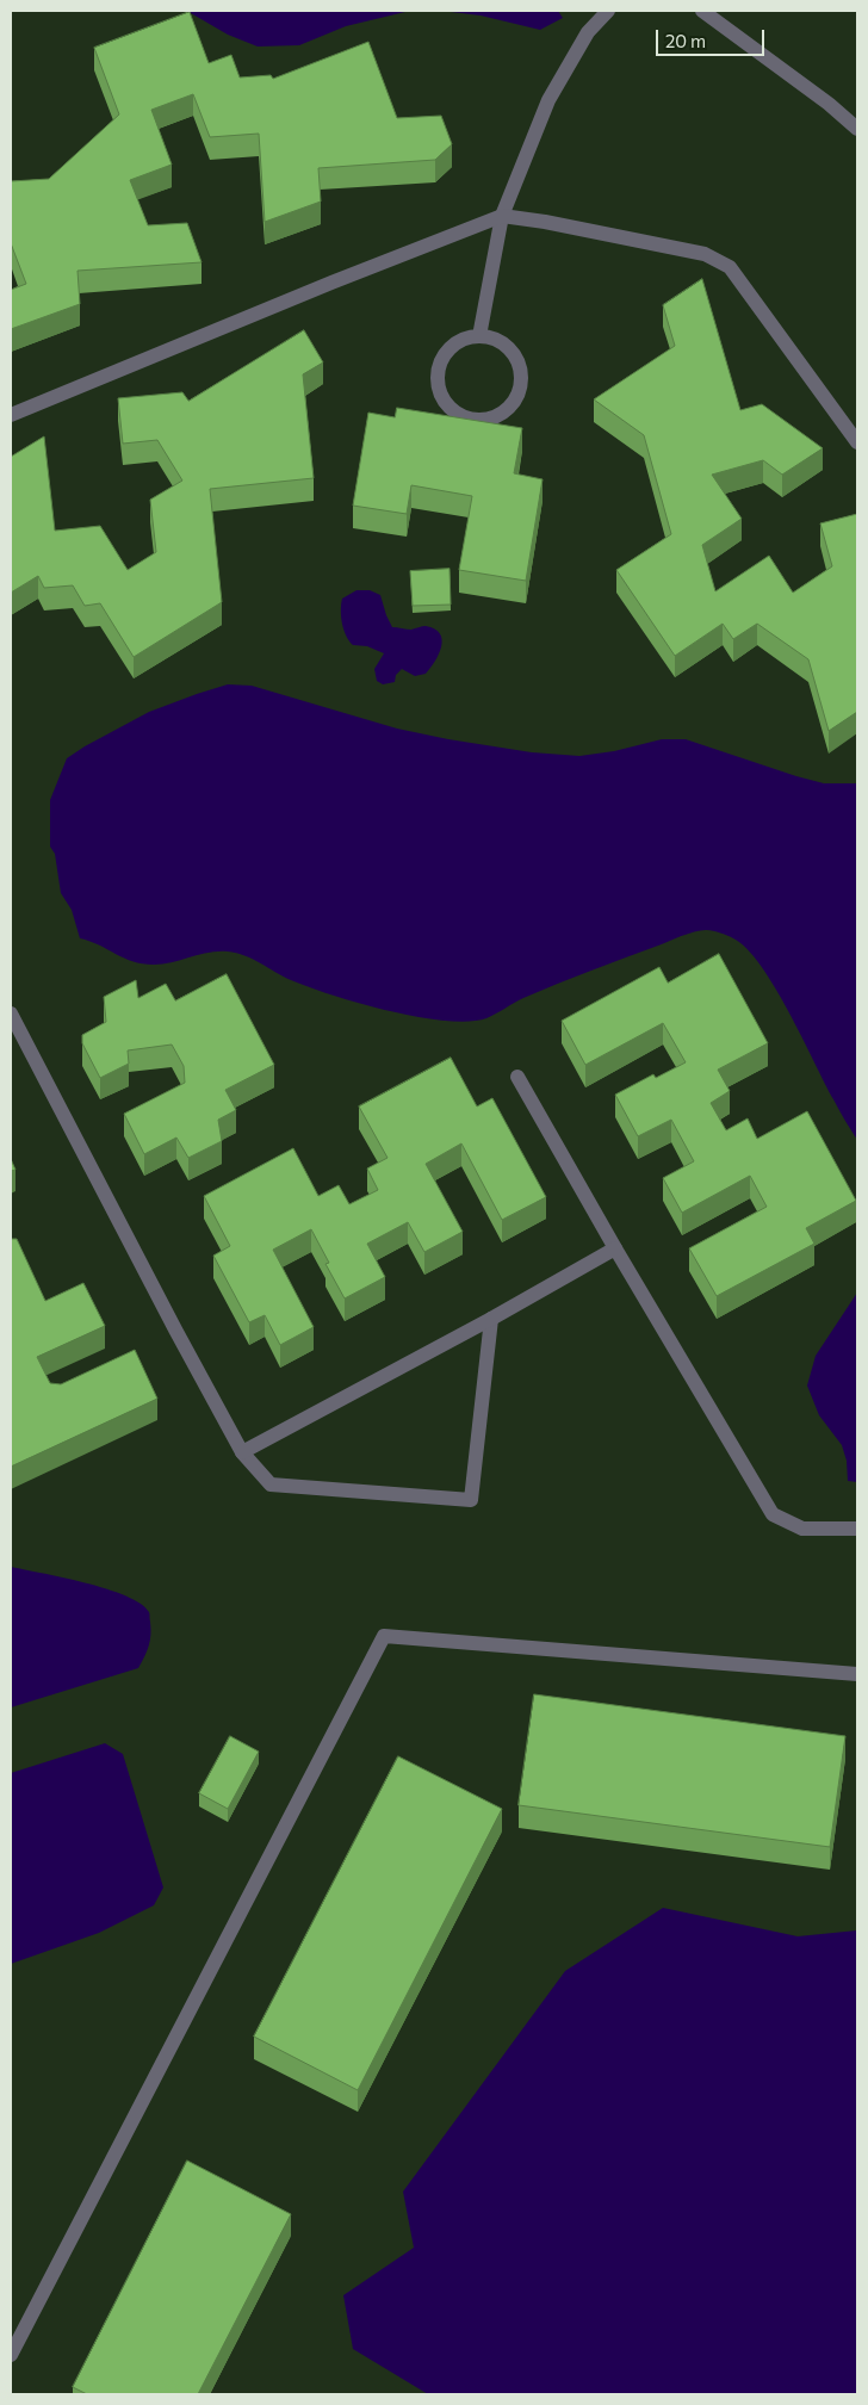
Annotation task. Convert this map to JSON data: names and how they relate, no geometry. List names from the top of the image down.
{
  "scale_bar": "20 m"
}
